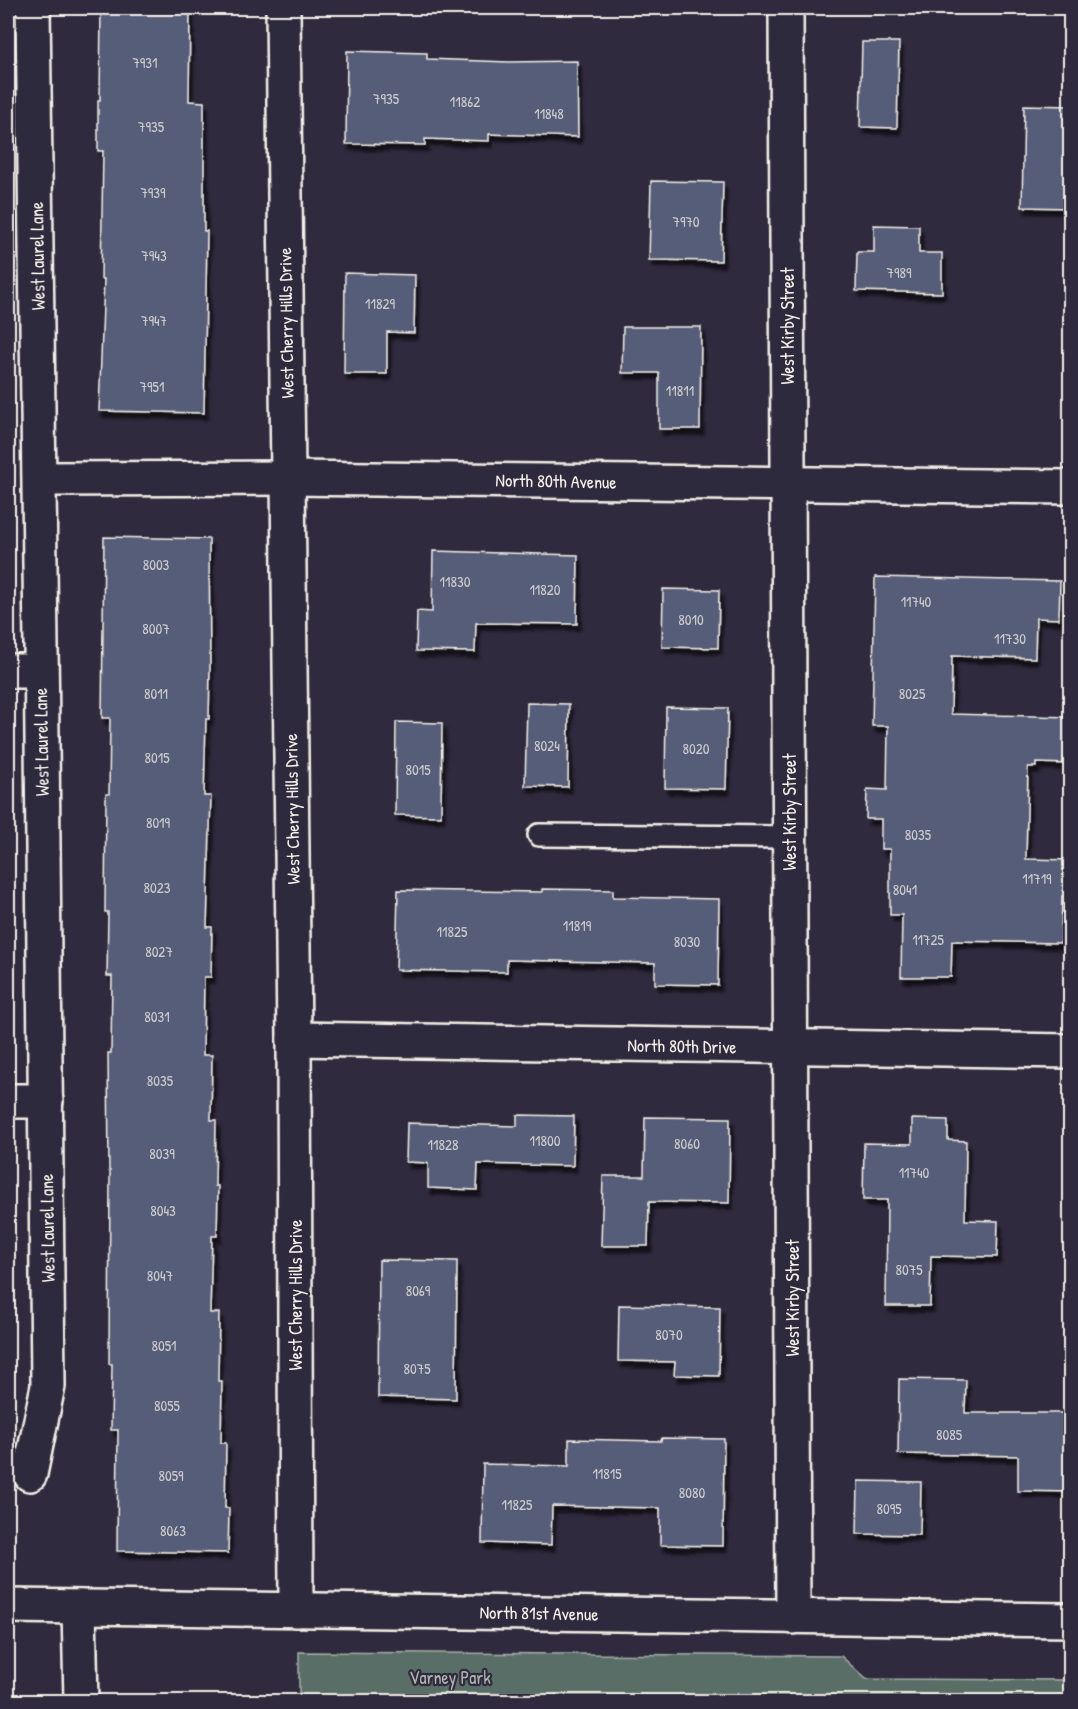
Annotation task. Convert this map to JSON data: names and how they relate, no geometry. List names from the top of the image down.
{
  "streets": {
    "street": [
      "West Laurel Lane",
      "West Cherry Hills Drive",
      "West Kirby Street",
      "North 80th Avenue",
      "North 80th Drive",
      "North 81st Avenue"
    ]
  },
  "crossings": [
    ["West Laurel Lane", "North 80th Avenue"],
    ["West Cherry Hills Drive", "North 80th Avenue"],
    ["West Cherry Hills Drive", "North 80th Drive"],
    ["West Cherry Hills Drive", "North 81st Avenue"],
    ["West Kirby Street", "North 80th Avenue"],
    ["West Kirby Street", "North 80th Drive"],
    ["West Kirby Street", "North 81st Avenue"]
  ],
  "parks": ["Varney Park"],
  "house_numbers": [
    "7931",
    "7935",
    "11862",
    "11848",
    "7935",
    "7939",
    "7970",
    "7943",
    "7989",
    "11829",
    "7947",
    "7951",
    "11811",
    "8003",
    "11830",
    "11820",
    "11740",
    "8010",
    "8007",
    "11730",
    "8011",
    "8025",
    "8024",
    "8020",
    "8015",
    "8015",
    "8019",
    "8035",
    "11719",
    "8023",
    "8041",
    "11819",
    "11825",
    "11725",
    "8030",
    "8027",
    "8031",
    "8035",
    "11800",
    "8060",
    "11828",
    "8039",
    "11740",
    "8043",
    "8075",
    "8047",
    "8069",
    "8070",
    "8051",
    "8075",
    "8055",
    "8085",
    "11815",
    "8059",
    "8080",
    "11825",
    "8095",
    "8063"
  ]
}
